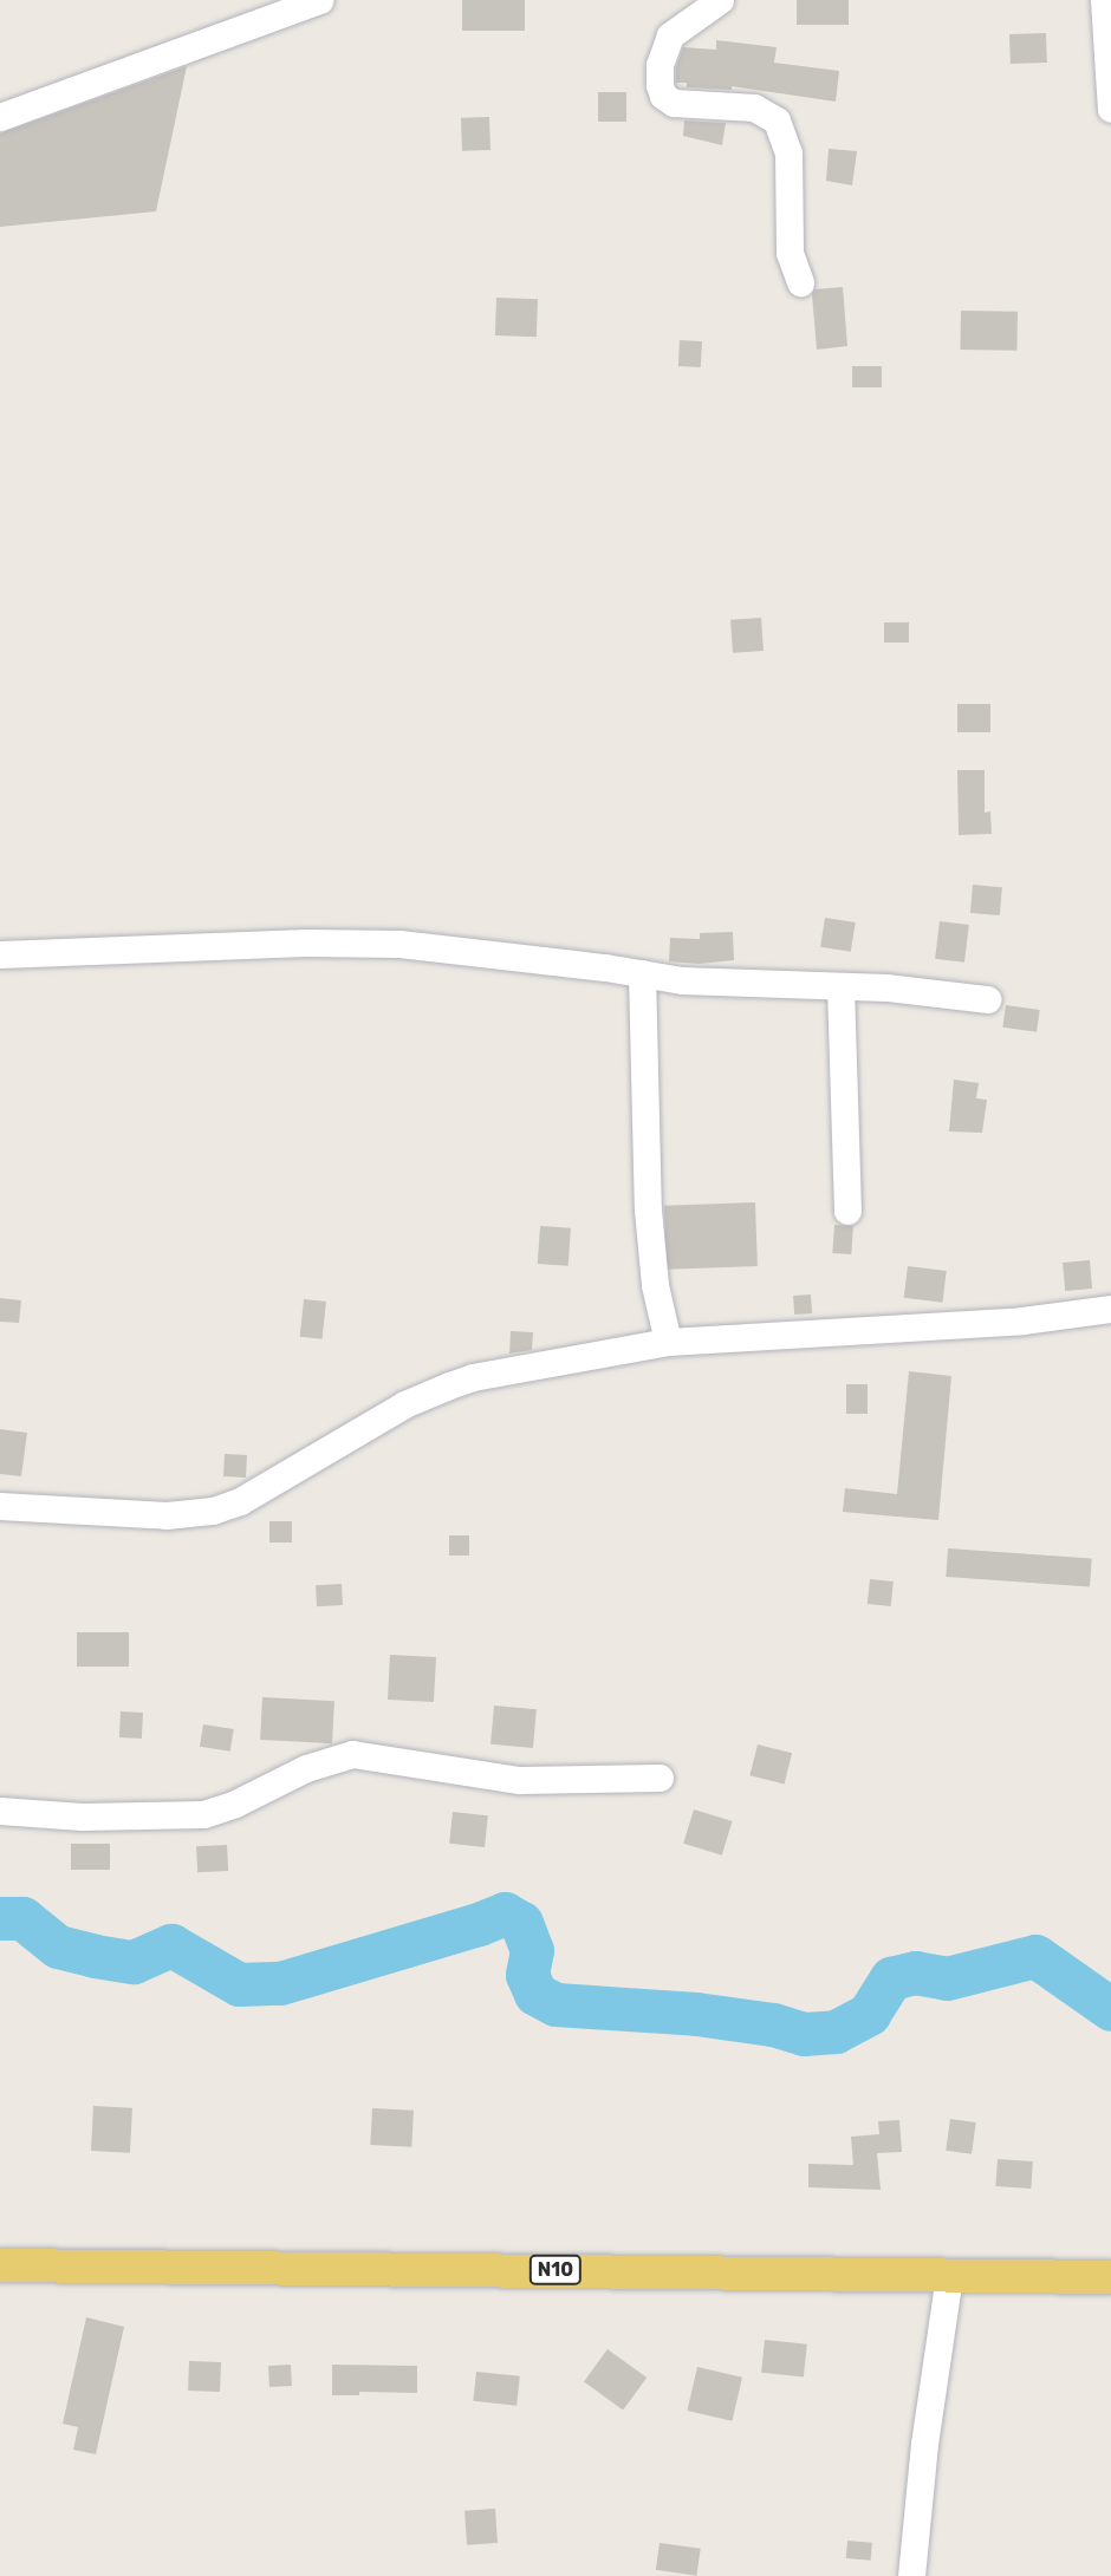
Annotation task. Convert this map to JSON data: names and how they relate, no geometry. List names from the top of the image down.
{
  "streets": {
    "main road": ["N10"]
  }
}
